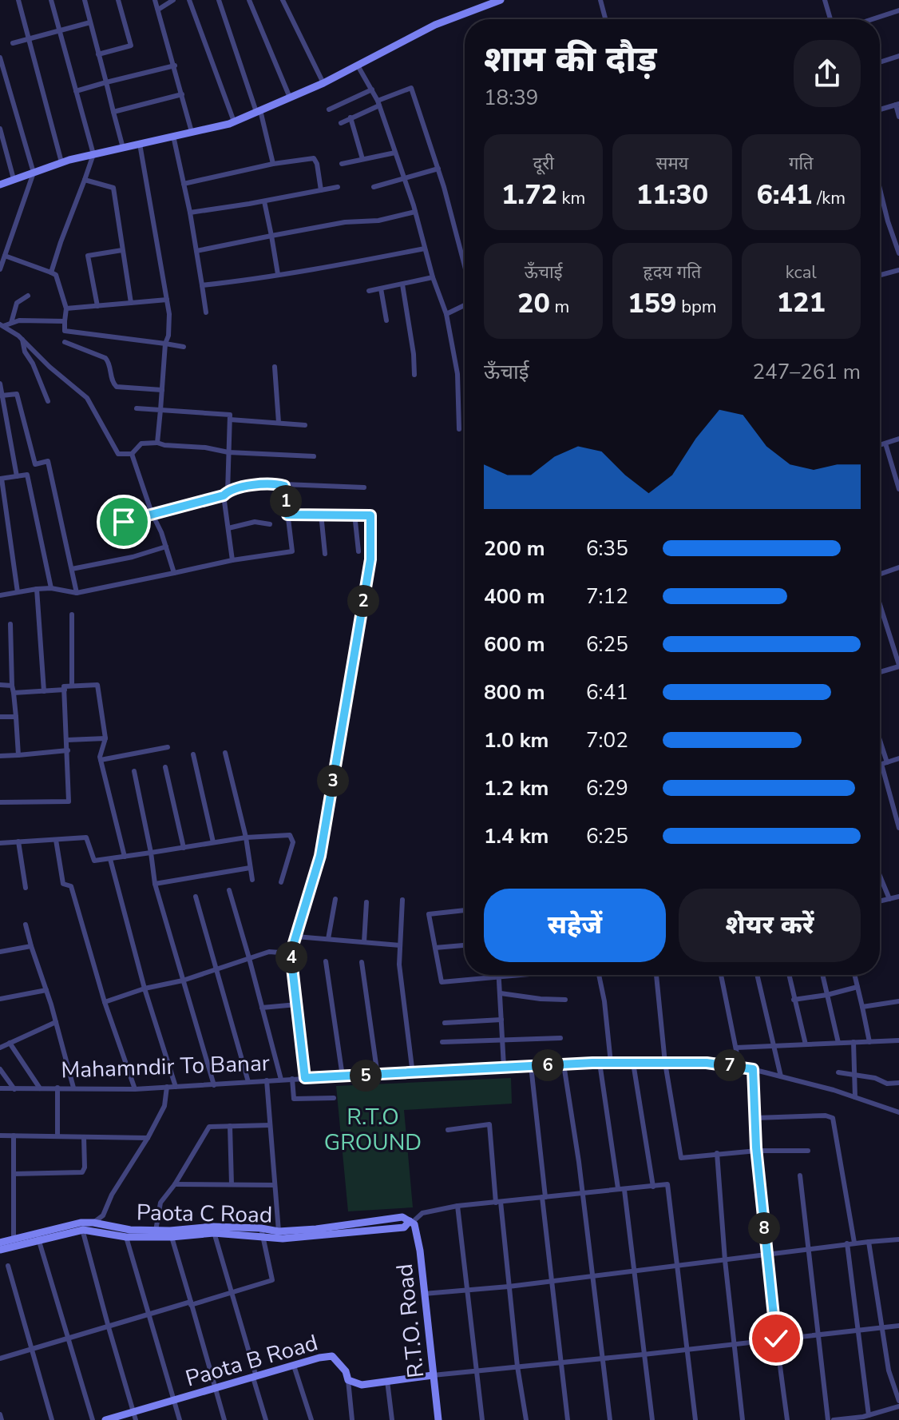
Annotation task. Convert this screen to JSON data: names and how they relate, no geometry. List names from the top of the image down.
{
  "streets": {
    "street": [
      "Mahamndir To Banar",
      "Paota C Road",
      "R.T.O. Road",
      "Paota B Road"
    ]
  },
  "crossings": [
    ["Paota C Road", "R.T.O. Road"]
  ],
  "parks": ["R.T.O GROUND"],
  "page": {
    "heading": ["शाम की दौड़", "18:39"],
    "stats": [
      ["दूरी", "1.72 km"],
      ["समय", "11:30"],
      ["गति", "6:41 /km"],
      ["ऊँचाई", "20 m"],
      ["हृदय गति", "159 bpm"],
      ["kcal", "121"]
    ],
    "chart": ["ऊँचाई", "247–261 m"],
    "pins": [
      "1",
      "2",
      "3",
      "4",
      "6",
      "7",
      "5",
      "8"
    ],
    "list": [
      {
        "name": "200 m",
        "note": "6:35"
      },
      {
        "name": "400 m",
        "note": "7:12"
      },
      {
        "name": "600 m",
        "note": "6:25"
      },
      {
        "name": "800 m",
        "note": "6:41"
      },
      {
        "name": "1.0 km",
        "note": "7:02"
      },
      {
        "name": "1.2 km",
        "note": "6:29"
      },
      {
        "name": "1.4 km",
        "note": "6:25"
      }
    ],
    "buttons": ["सहेजें", "शेयर करें"]
  }
}
